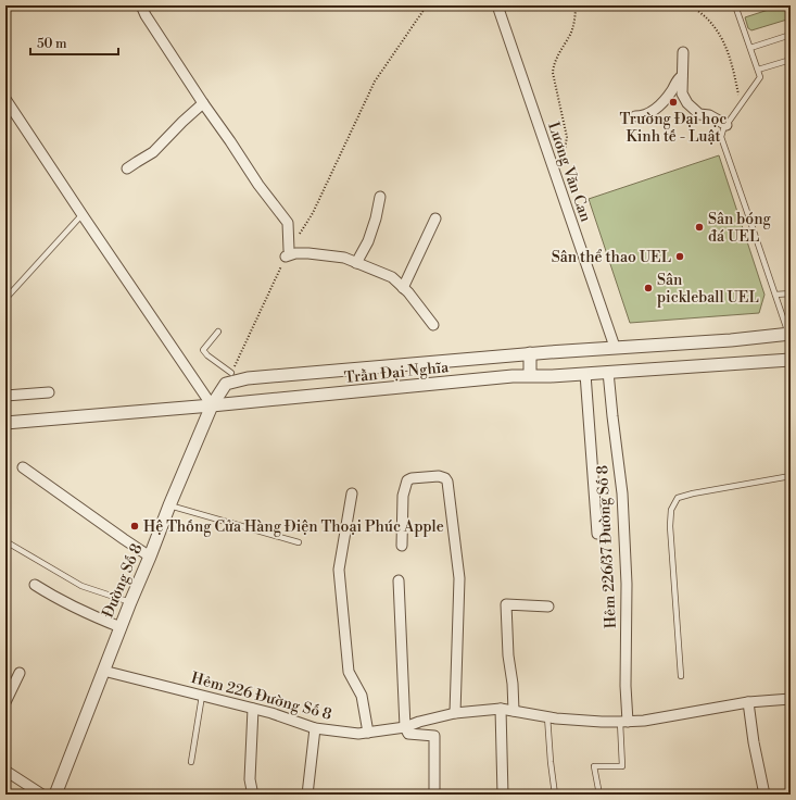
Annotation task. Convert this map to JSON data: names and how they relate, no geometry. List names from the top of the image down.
{
  "streets": {
    "street": [
      "Lương Văn Can",
      "Trần Đại Nghĩa",
      "Hẻm 226/37 Đường Số 8",
      "Đường Số 8",
      "Hẻm 226 Đường Số 8"
    ]
  },
  "crossings": [
    ["Lương Văn Can", "Trần Đại Nghĩa"],
    ["Trần Đại Nghĩa", "Hẻm 226/37 Đường Số 8"],
    ["Trần Đại Nghĩa", "Đường Số 8"],
    ["Hẻm 226/37 Đường Số 8", "Hẻm 226 Đường Số 8"],
    ["Đường Số 8", "Hẻm 226 Đường Số 8"]
  ],
  "places": [
    "Trường Đại học Kinh tế - Luật",
    "Sân bóng đá UEL",
    "Sân thể thao UEL",
    "Sân pickleball UEL",
    "Hệ Thống Cửa Hàng Điện Thoại Phúc Apple"
  ],
  "scale_bar": "50 m"
}
